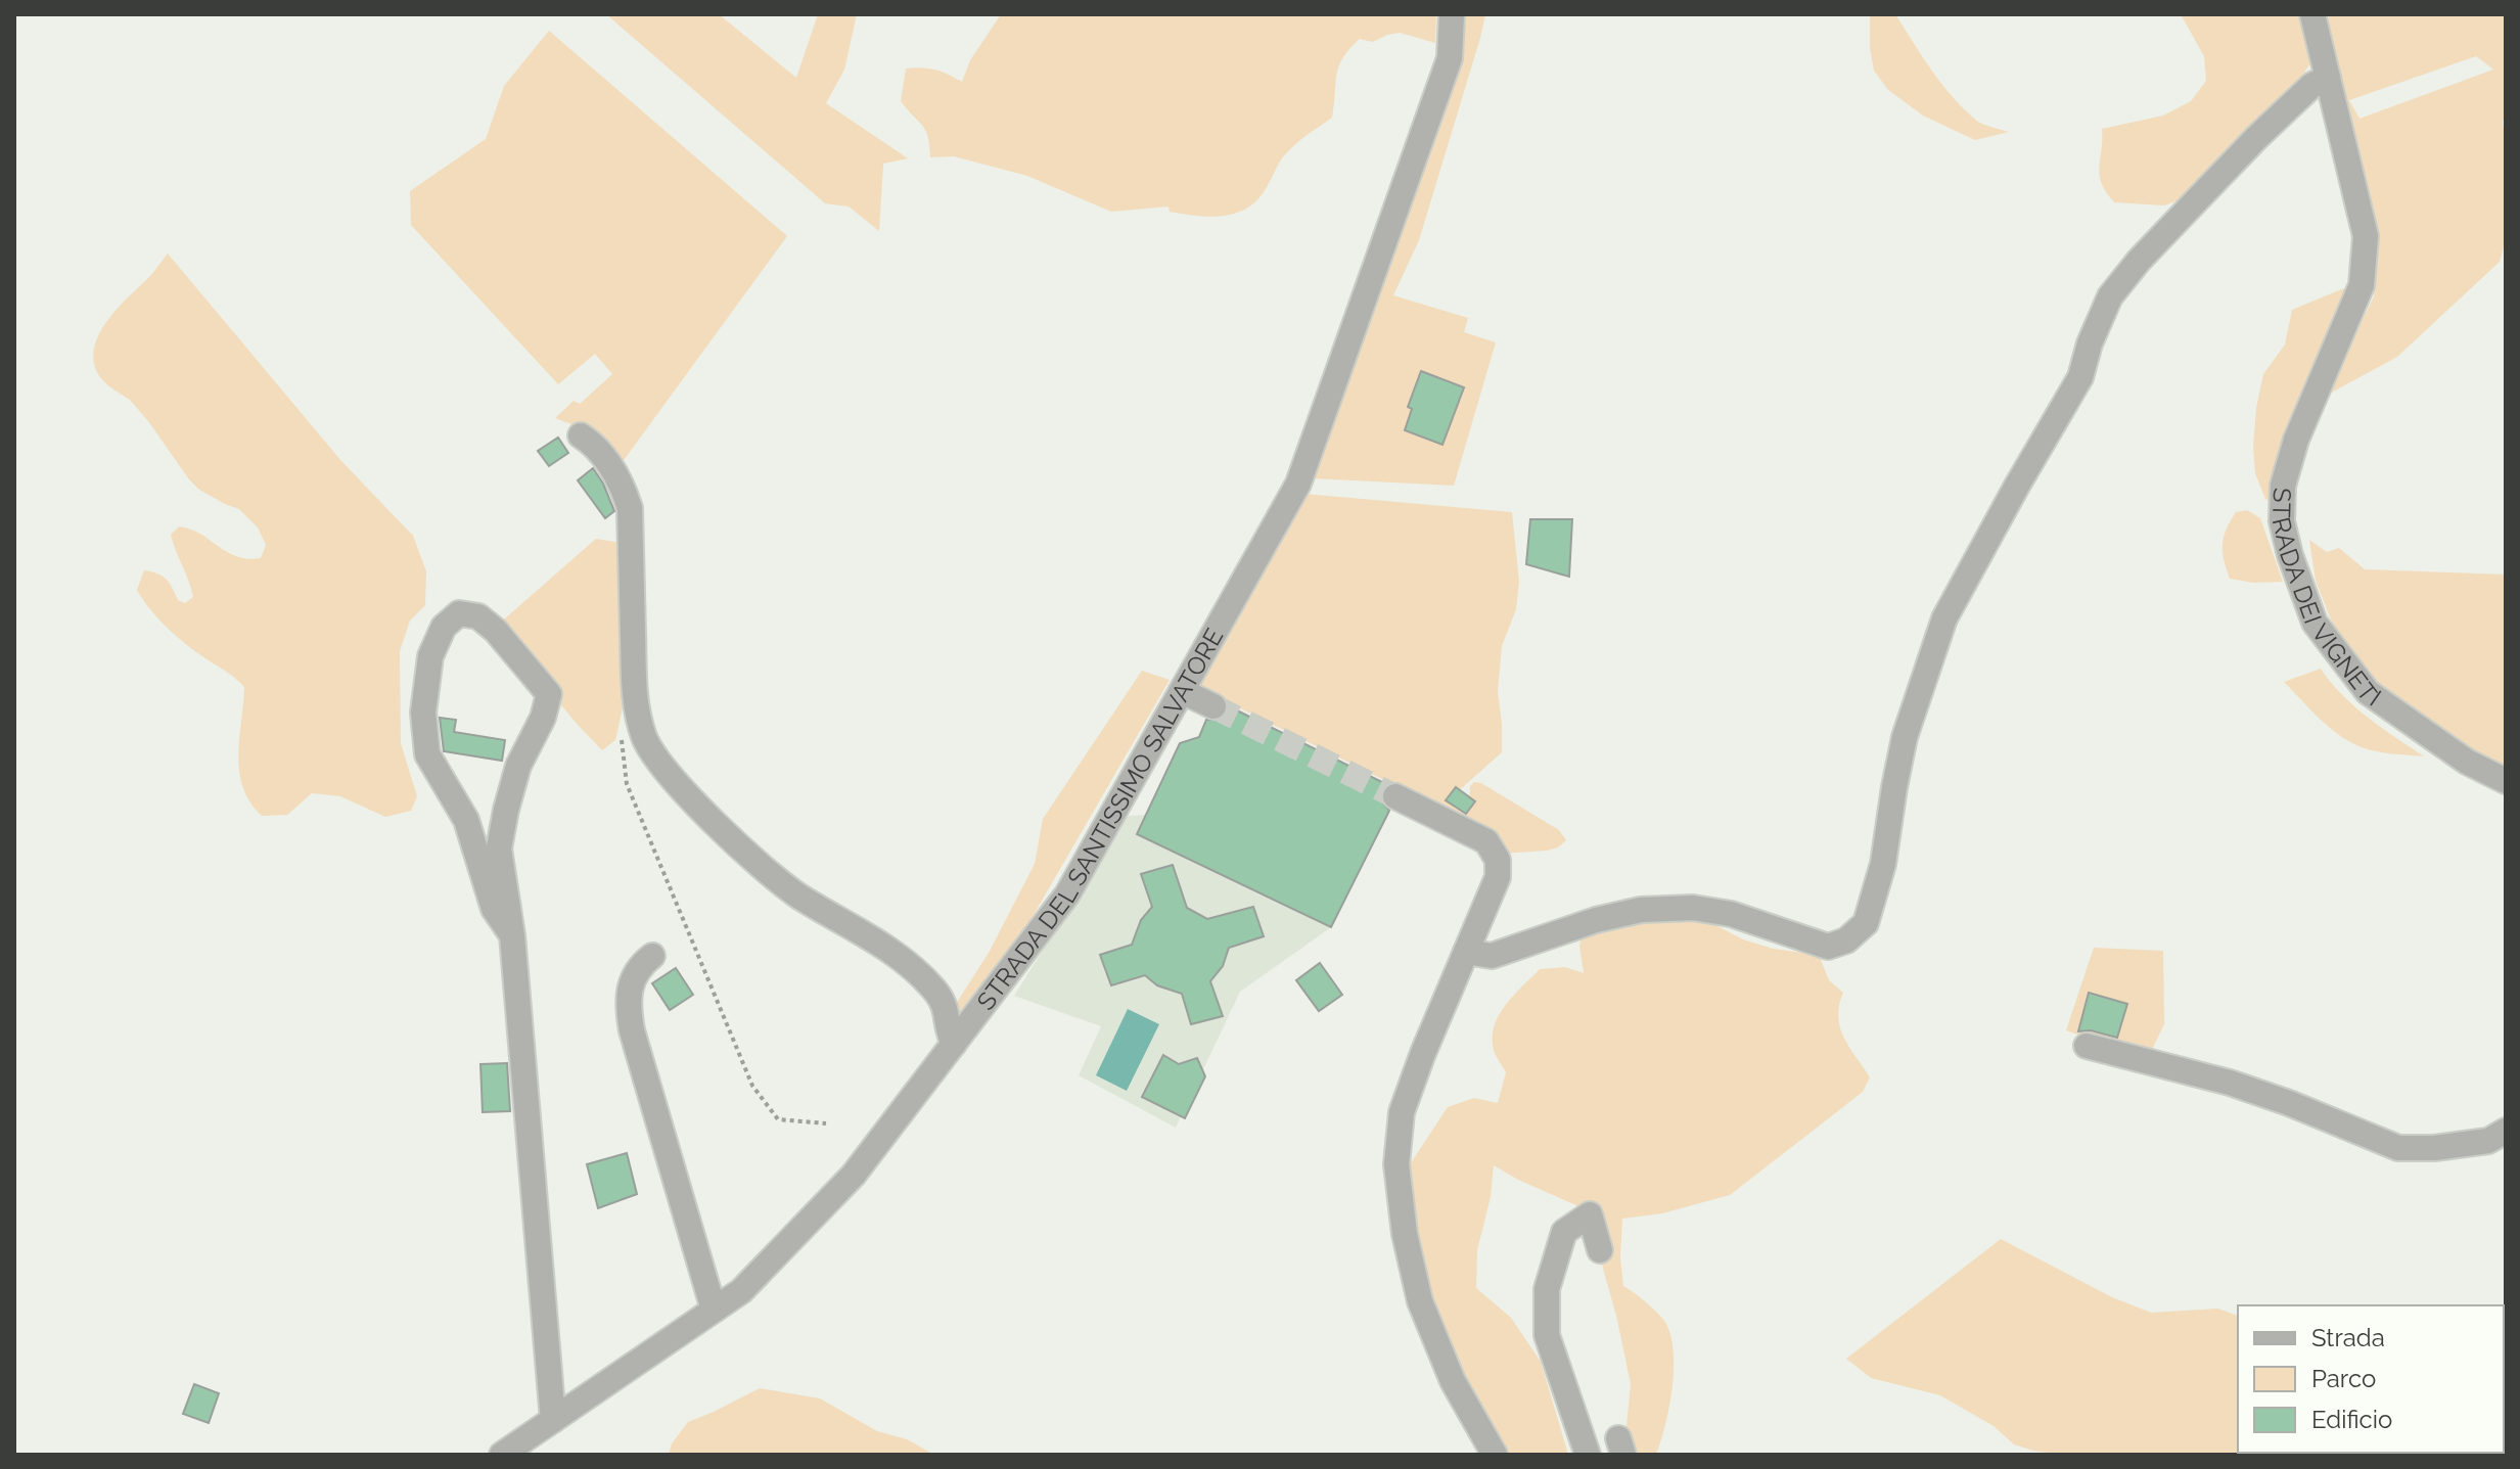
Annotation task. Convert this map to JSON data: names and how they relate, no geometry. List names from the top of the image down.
{
  "streets": {
    "street": ["STRADA DEI VIGNETI", "STRADA DEL SANTISSIMO SALVATORE"]
  },
  "legend": ["Strada", "Parco", "Edificio"]
}
